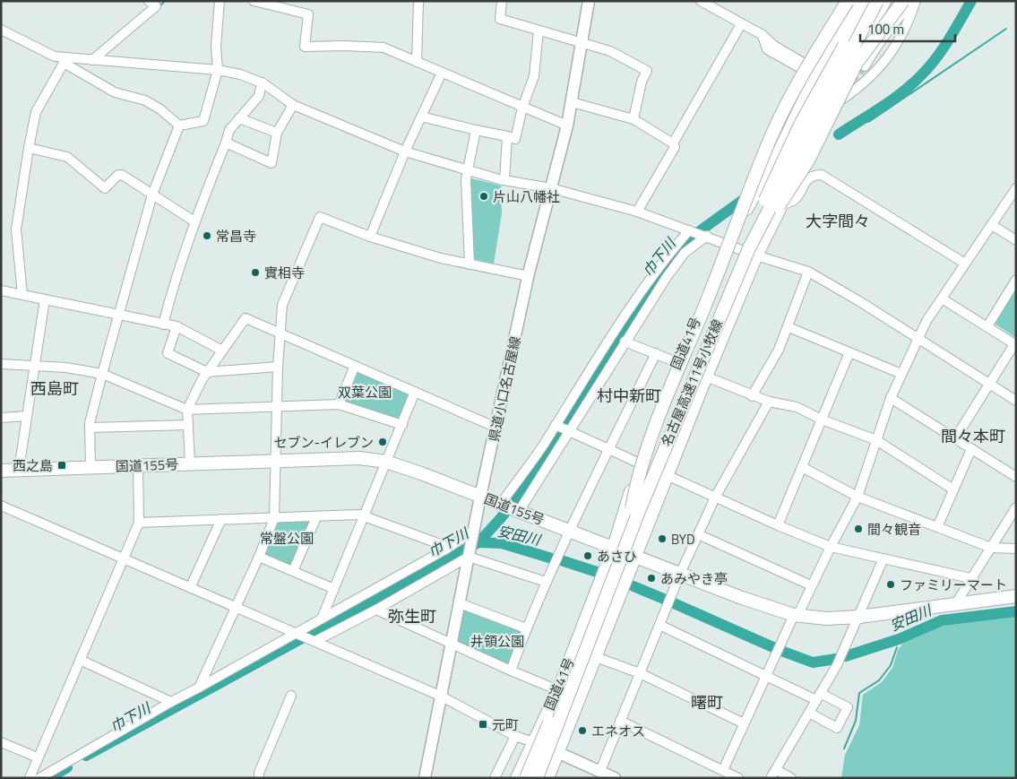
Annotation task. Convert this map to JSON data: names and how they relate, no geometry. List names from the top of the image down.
{
  "streets": {
    "highway": ["国道41号", "名古屋高速11号小牧線", "国道155号"],
    "main road": ["県道小口名古屋線"]
  },
  "crossings": [
    ["国道41号", "名古屋高速11号小牧線"],
    ["国道41号", "国道155号"],
    ["県道小口名古屋線", "国道155号"]
  ],
  "districts": [
    "大字間々",
    "西島町",
    "村中新町",
    "間々本町",
    "弥生町",
    "曙町"
  ],
  "water": ["巾下川", "安田川"],
  "parks": ["双葉公園", "常盤公園", "井領公園"],
  "places": {
    "other": [
      "片山八幡社",
      "常昌寺",
      "實相寺",
      "セブン-イレブン",
      "間々観音",
      "BYD",
      "あさひ",
      "あみやき亭",
      "ファミリーマート",
      "エネオス"
    ],
    "transit": ["西之島", "元町"]
  },
  "scale_bar": "100 m"
}
